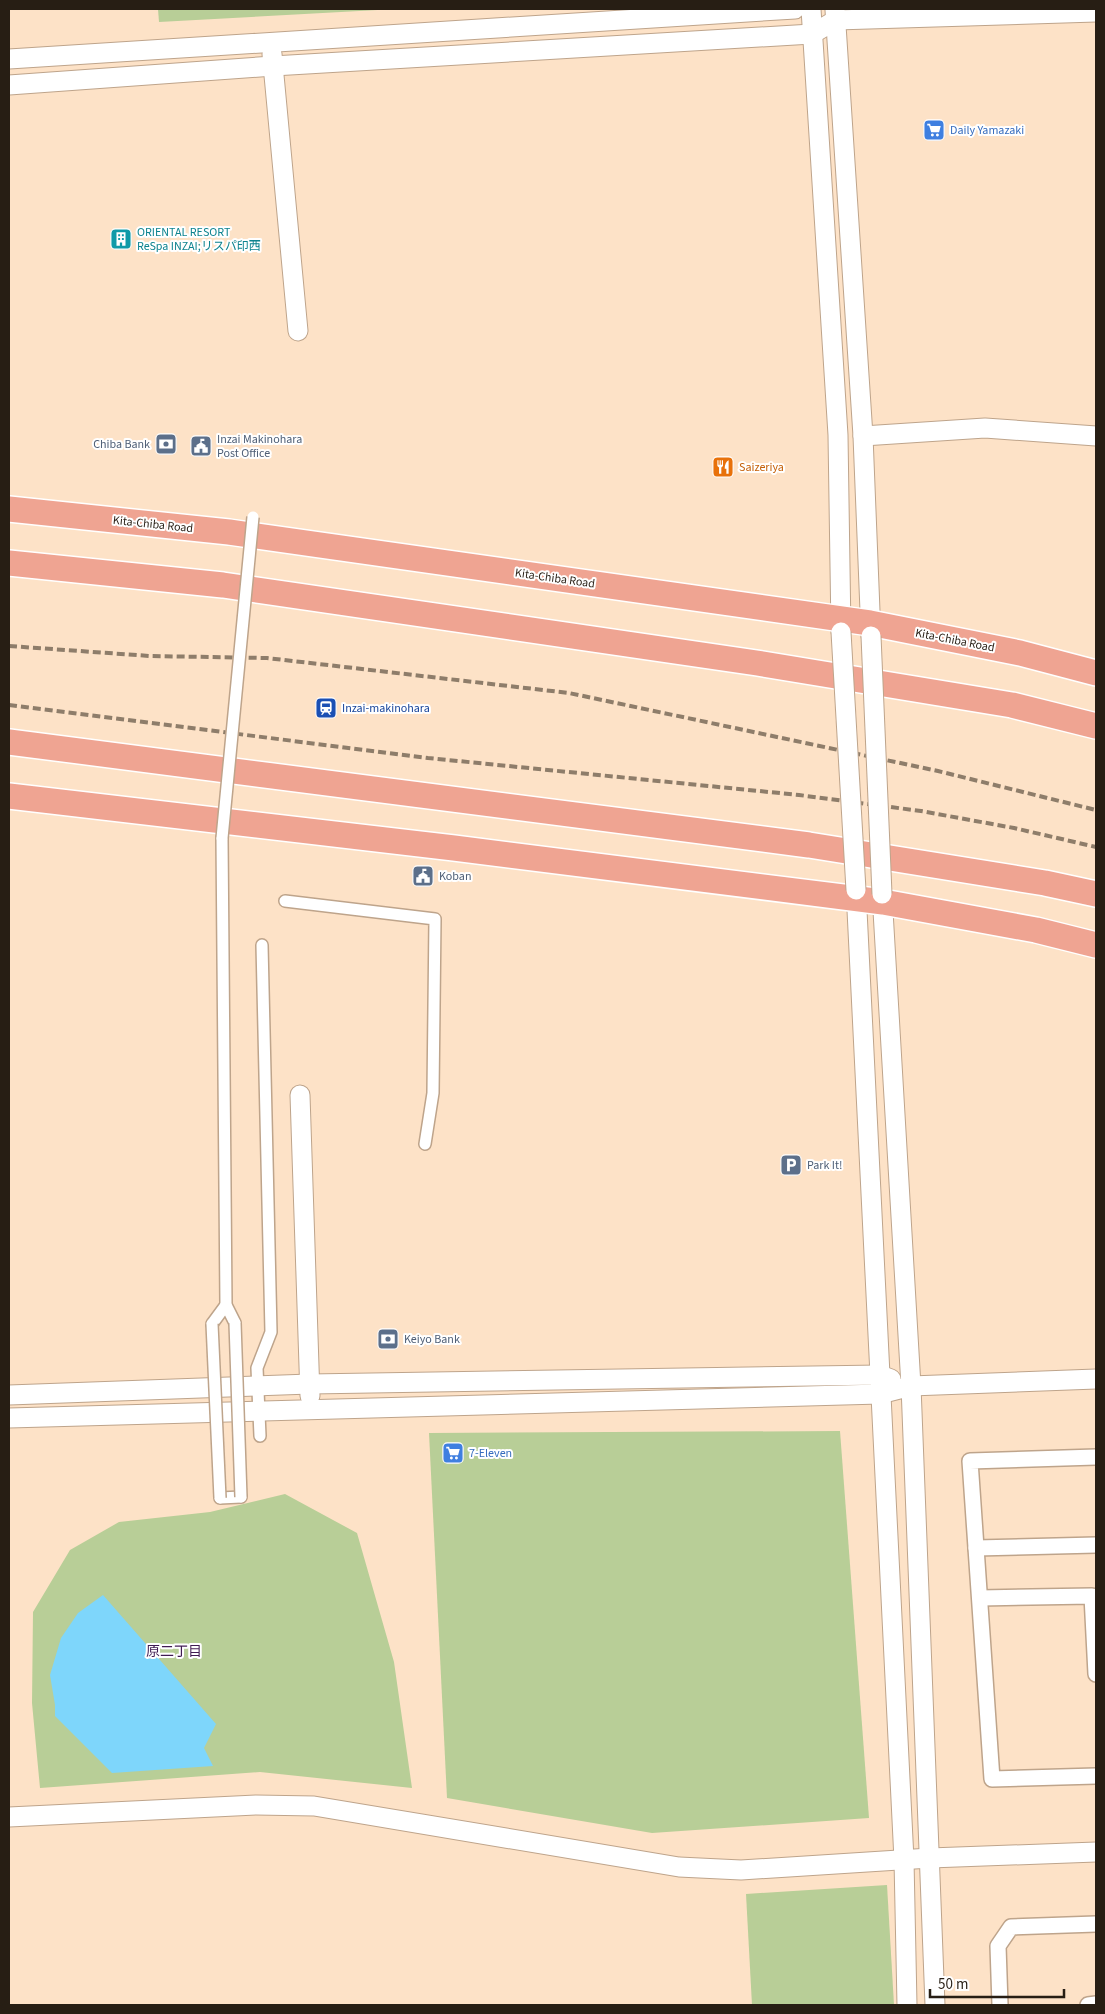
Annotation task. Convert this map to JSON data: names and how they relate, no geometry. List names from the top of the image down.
{
  "streets": {
    "highway": ["Kita-Chiba Road"]
  },
  "districts": ["原二丁目"],
  "places": {
    "supermarket": ["Daily Yamazaki", "7-Eleven"],
    "building": ["ORIENTAL RESORT ReSpa INZAI;リスパ印西"],
    "bank": ["Chiba Bank", "Keiyo Bank"],
    "public building": ["Inzai Makinohara Post Office", "Koban"],
    "restaurant": ["Saizeriya"],
    "station": ["Inzai-makinohara"],
    "parking": ["Park It!"]
  },
  "scale_bar": "50 m"
}
